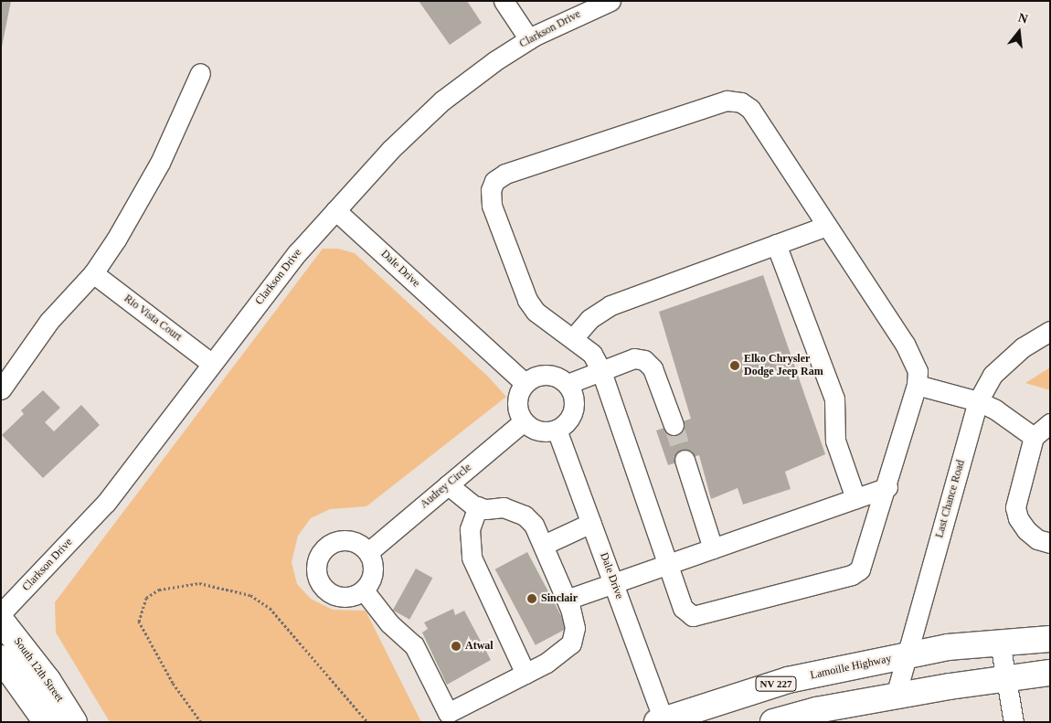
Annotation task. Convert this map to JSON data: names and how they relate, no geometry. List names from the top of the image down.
{
  "streets": {
    "main road": ["Lamoille Highway", "South 12th Street", "NV 227"],
    "street": [
      "Clarkson Drive",
      "Dale Drive",
      "Rio Vista Court",
      "Audrey Circle",
      "Last Chance Road"
    ]
  },
  "crossings": [
    ["Clarkson Drive", "Dale Drive"],
    ["Clarkson Drive", "Rio Vista Court"],
    ["Dale Drive", "Audrey Circle"],
    ["Dale Drive", "Lamoille Highway"],
    ["Last Chance Road", "Lamoille Highway"]
  ],
  "places": ["Elko Chrysler Dodge Jeep Ram", "Sinclair", "Atwal"],
  "north": "top"
}
